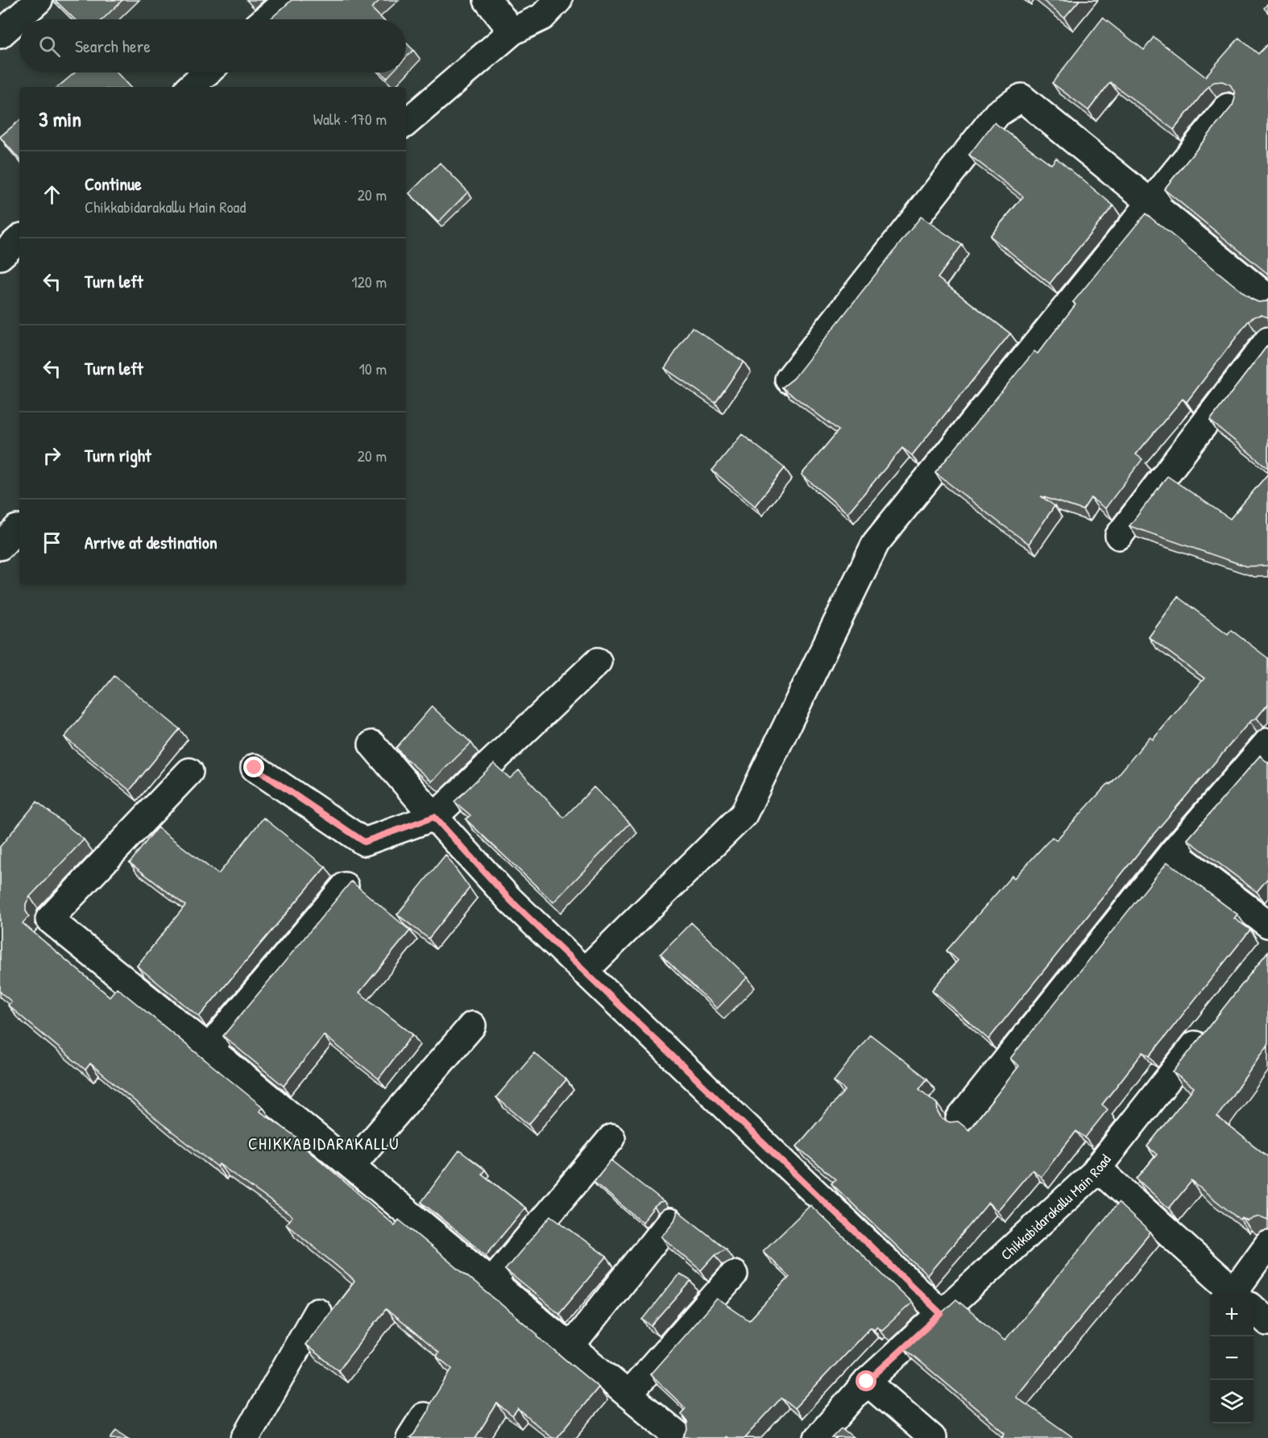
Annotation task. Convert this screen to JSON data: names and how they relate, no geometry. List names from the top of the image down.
{
  "streets": {
    "street": ["Chikkabidarakallu Main Road"]
  },
  "districts": ["CHIKKABIDARAKALLU"],
  "page": {
    "search": "Search here",
    "heading": ["3 min", "Walk · 170 m"],
    "list": [
      ["Continue", "Chikkabidarakallu Main Road", "20 m"],
      ["Turn left", "120 m"],
      ["Turn left", "10 m"],
      ["Turn right", "20 m"],
      "Arrive at destination"
    ],
    "map_buttons": ["+", "−"]
  }
}
